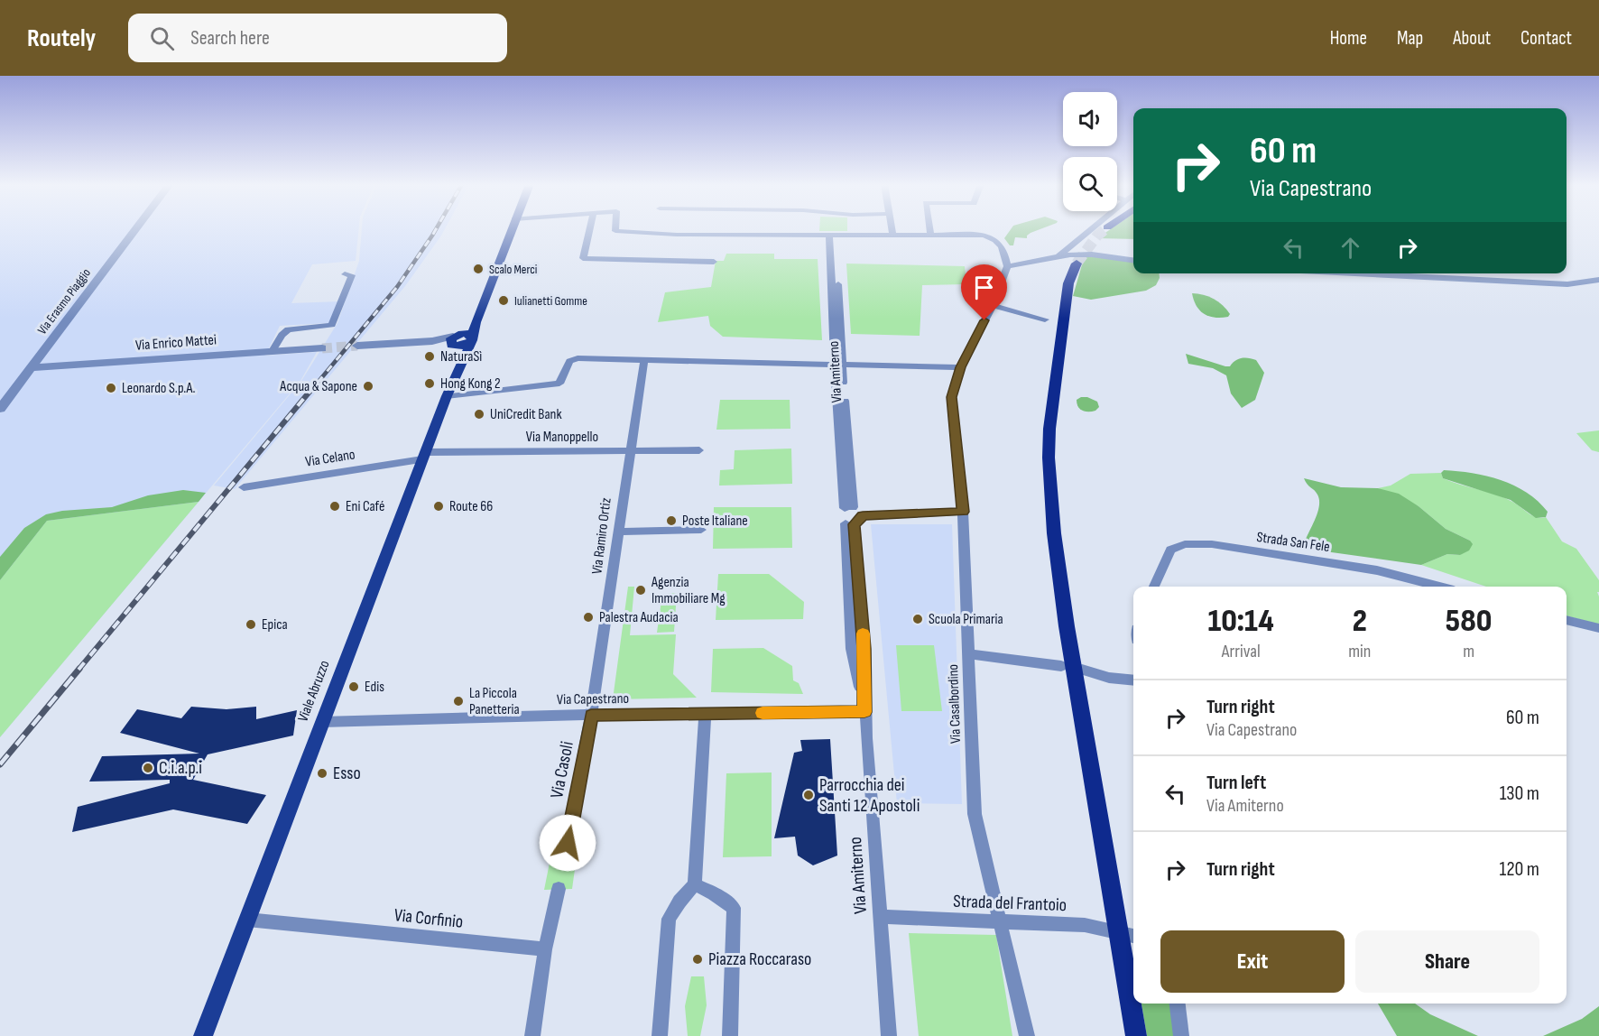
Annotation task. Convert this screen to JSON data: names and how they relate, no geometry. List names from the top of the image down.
{
  "streets": {
    "main road": ["Viale Abruzzo"],
    "street": [
      "Via Erasmo Piaggio",
      "Via Enrico Mattei",
      "Via Amiterno",
      "Via Manoppello",
      "Via Celano",
      "Via Ramiro Ortiz",
      "Strada San Fele",
      "Via Capestrano",
      "Via Casalbordino",
      "Via Casoli",
      "Strada del Frantoio",
      "Via Corfinio"
    ]
  },
  "crossings": [
    ["Via Erasmo Piaggio", "Via Enrico Mattei"],
    ["Via Amiterno", "Via Capestrano"],
    ["Via Amiterno", "Strada del Frantoio"],
    ["Via Manoppello", "Via Celano"],
    ["Via Manoppello", "Via Ramiro Ortiz"],
    ["Via Manoppello", "Viale Abruzzo"],
    ["Via Celano", "Viale Abruzzo"],
    ["Via Ramiro Ortiz", "Via Capestrano"],
    ["Via Ramiro Ortiz", "Via Casoli"],
    ["Viale Abruzzo", "Via Capestrano"],
    ["Viale Abruzzo", "Via Corfinio"],
    ["Via Capestrano", "Via Casoli"],
    ["Via Casalbordino", "Strada del Frantoio"]
  ],
  "places": [
    "Scalo Merci",
    "Iulianetti Gomme",
    "NaturaSì",
    "Hong Kong 2",
    "Acqua & Sapone",
    "Leonardo S.p.A.",
    "UniCredit Bank",
    "Eni Café",
    "Route 66",
    "Poste Italiane",
    "Agenzia Immobiliare Mg",
    "Palestra Audacia",
    "Scuola Primaria",
    "Epica",
    "Edis",
    "La Piccola Panetteria",
    "C.i.a.p.i",
    "Esso",
    "Parrocchia dei Santi 12 Apostoli",
    "Piazza Roccaraso"
  ],
  "page": {
    "header": "Routely",
    "search": "Search here",
    "nav": [
      "Home",
      "Map",
      "About",
      "Contact"
    ],
    "turn": ["60 m", "Via Capestrano"],
    "eta": [
      "10:14",
      "Arrival",
      "2",
      "min",
      "580",
      "m"
    ],
    "list": [
      {
        "name": "Turn right",
        "note": "Via Capestrano",
        "value": "60 m"
      },
      {
        "name": "Turn left",
        "note": "Via Amiterno",
        "value": "130 m"
      },
      {
        "name": "Turn right",
        "value": "120 m"
      }
    ],
    "buttons": ["Exit", "Share"]
  }
}
